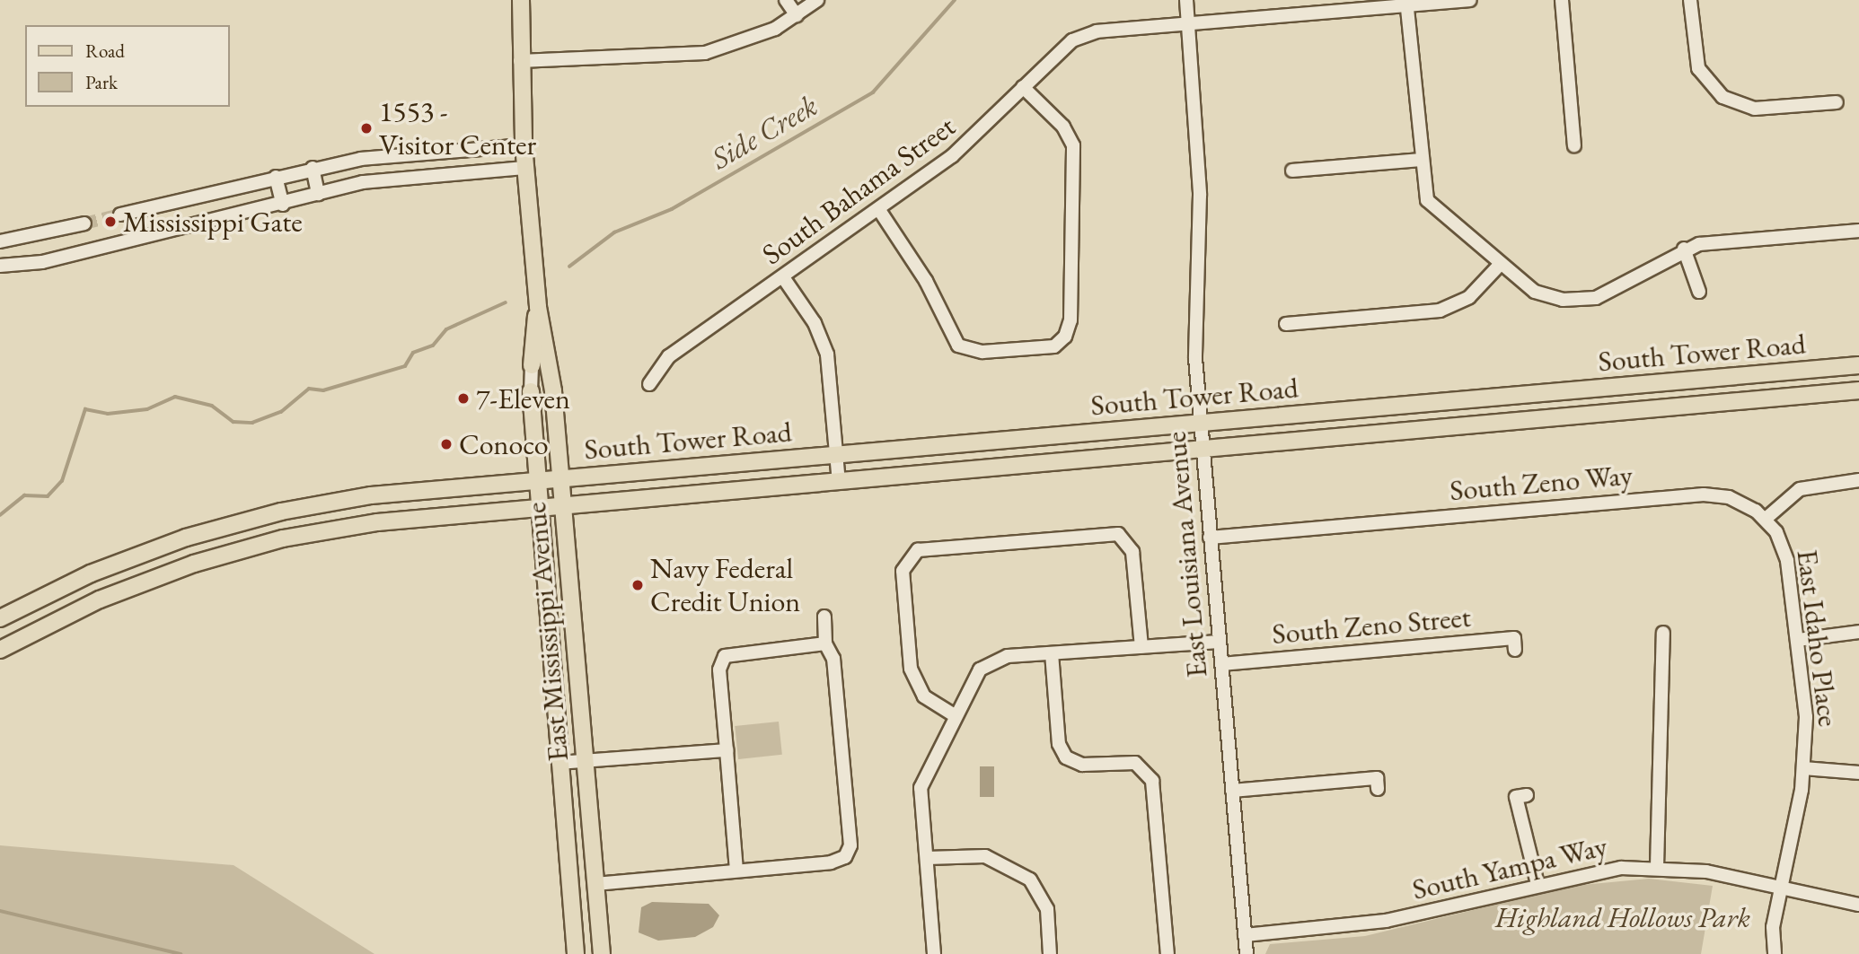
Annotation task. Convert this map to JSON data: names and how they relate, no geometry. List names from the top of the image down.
{
  "streets": {
    "main road": ["South Tower Road", "East Mississippi Avenue"],
    "street": [
      "South Bahama Street",
      "South Zeno Way",
      "East Louisiana Avenue",
      "South Zeno Street",
      "East Idaho Place",
      "South Yampa Way"
    ]
  },
  "crossings": [
    ["South Bahama Street", "East Louisiana Avenue"],
    ["South Tower Road", "East Louisiana Avenue"],
    ["South Tower Road", "East Mississippi Avenue"],
    ["South Zeno Way", "East Louisiana Avenue"],
    ["South Zeno Way", "East Idaho Place"],
    ["East Louisiana Avenue", "South Zeno Street"],
    ["East Louisiana Avenue", "South Yampa Way"],
    ["East Idaho Place", "South Yampa Way"]
  ],
  "water": ["Side Creek"],
  "parks": ["Highland Hollows Park"],
  "places": [
    "1553 - Visitor Center",
    "Mississippi Gate",
    "7-Eleven",
    "Conoco",
    "Navy Federal Credit Union"
  ],
  "legend": ["Road", "Park"]
}
